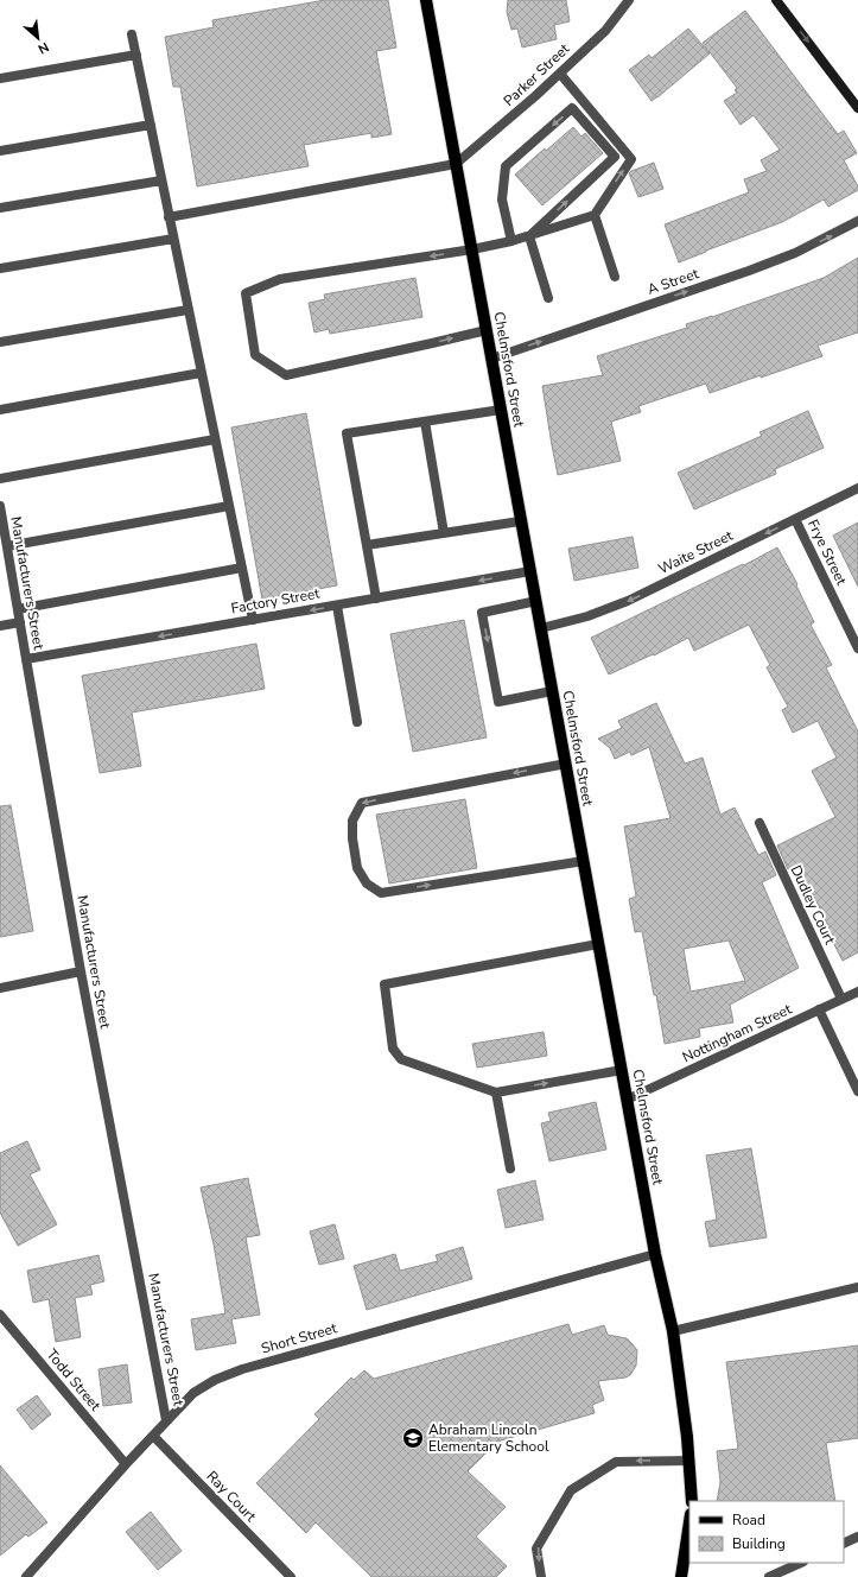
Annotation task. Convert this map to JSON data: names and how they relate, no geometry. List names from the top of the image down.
{
  "streets": {
    "main road": ["Chelmsford Street"],
    "street": [
      "Parker Street",
      "A Street",
      "Waite Street",
      "Frye Street",
      "Manufacturers Street",
      "Factory Street",
      "Dudley Court",
      "Nottingham Street",
      "Short Street",
      "Todd Street",
      "Ray Court"
    ]
  },
  "crossings": [
    ["Parker Street", "Chelmsford Street"],
    ["A Street", "Chelmsford Street"],
    ["Chelmsford Street", "Waite Street"],
    ["Chelmsford Street", "Factory Street"],
    ["Chelmsford Street", "Nottingham Street"],
    ["Chelmsford Street", "Short Street"],
    ["Waite Street", "Frye Street"],
    ["Manufacturers Street", "Factory Street"],
    ["Manufacturers Street", "Short Street"],
    ["Dudley Court", "Nottingham Street"],
    ["Short Street", "Todd Street"],
    ["Short Street", "Ray Court"]
  ],
  "one_way": ["A Street", "Waite Street"],
  "places": {
    "school or university": ["Abraham Lincoln Elementary School"]
  },
  "legend": ["Road", "Building"],
  "north": "bottom right"
}
